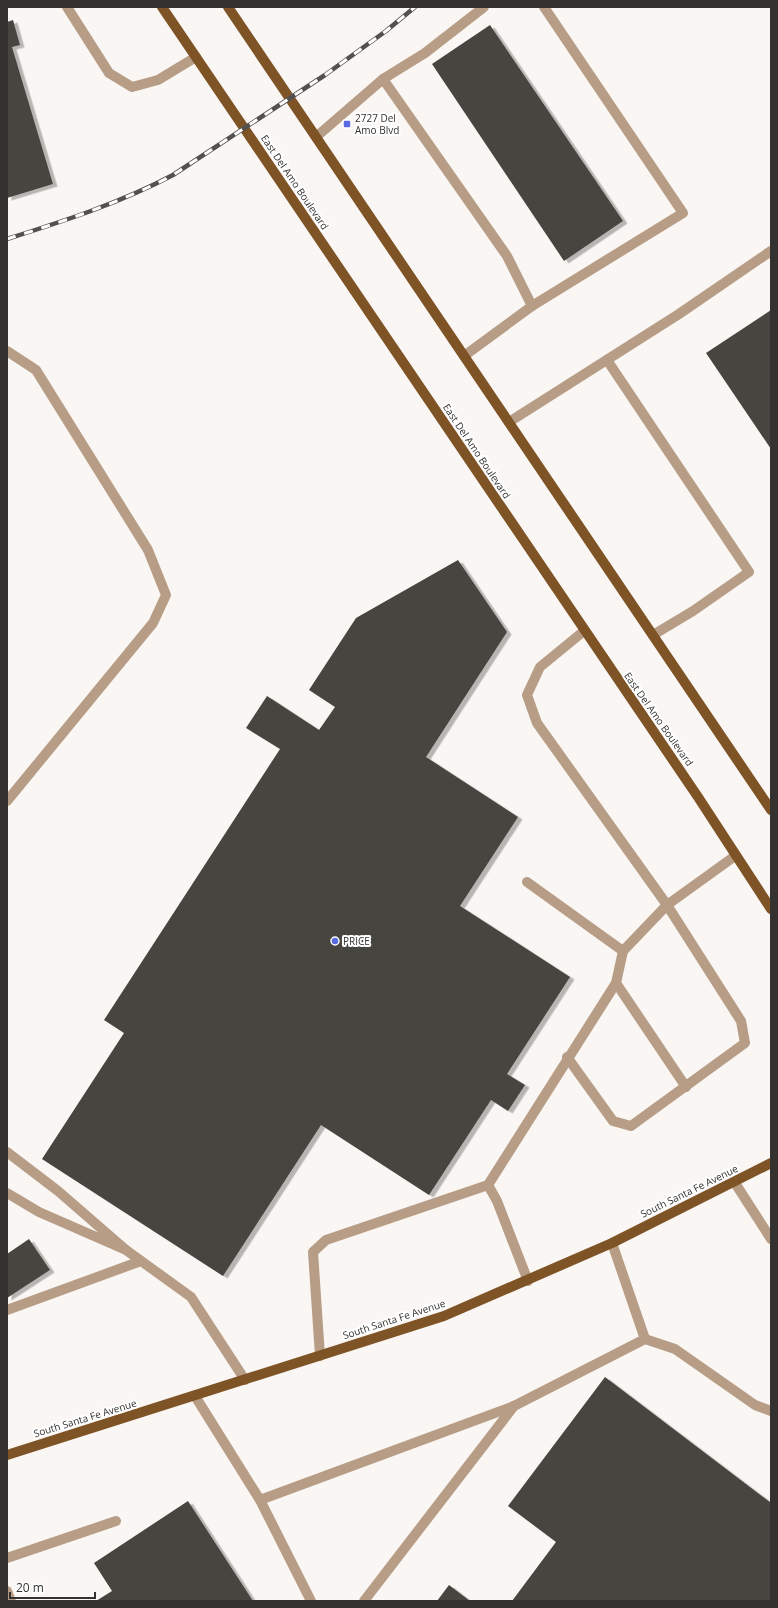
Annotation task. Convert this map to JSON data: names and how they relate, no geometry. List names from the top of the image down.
{
  "streets": {
    "main road": ["East Del Amo Boulevard", "South Santa Fe Avenue"]
  },
  "places": {
    "transit": ["2727 Del Amo Blvd"],
    "other": ["PRICE"]
  },
  "scale_bar": "20 m"
}
